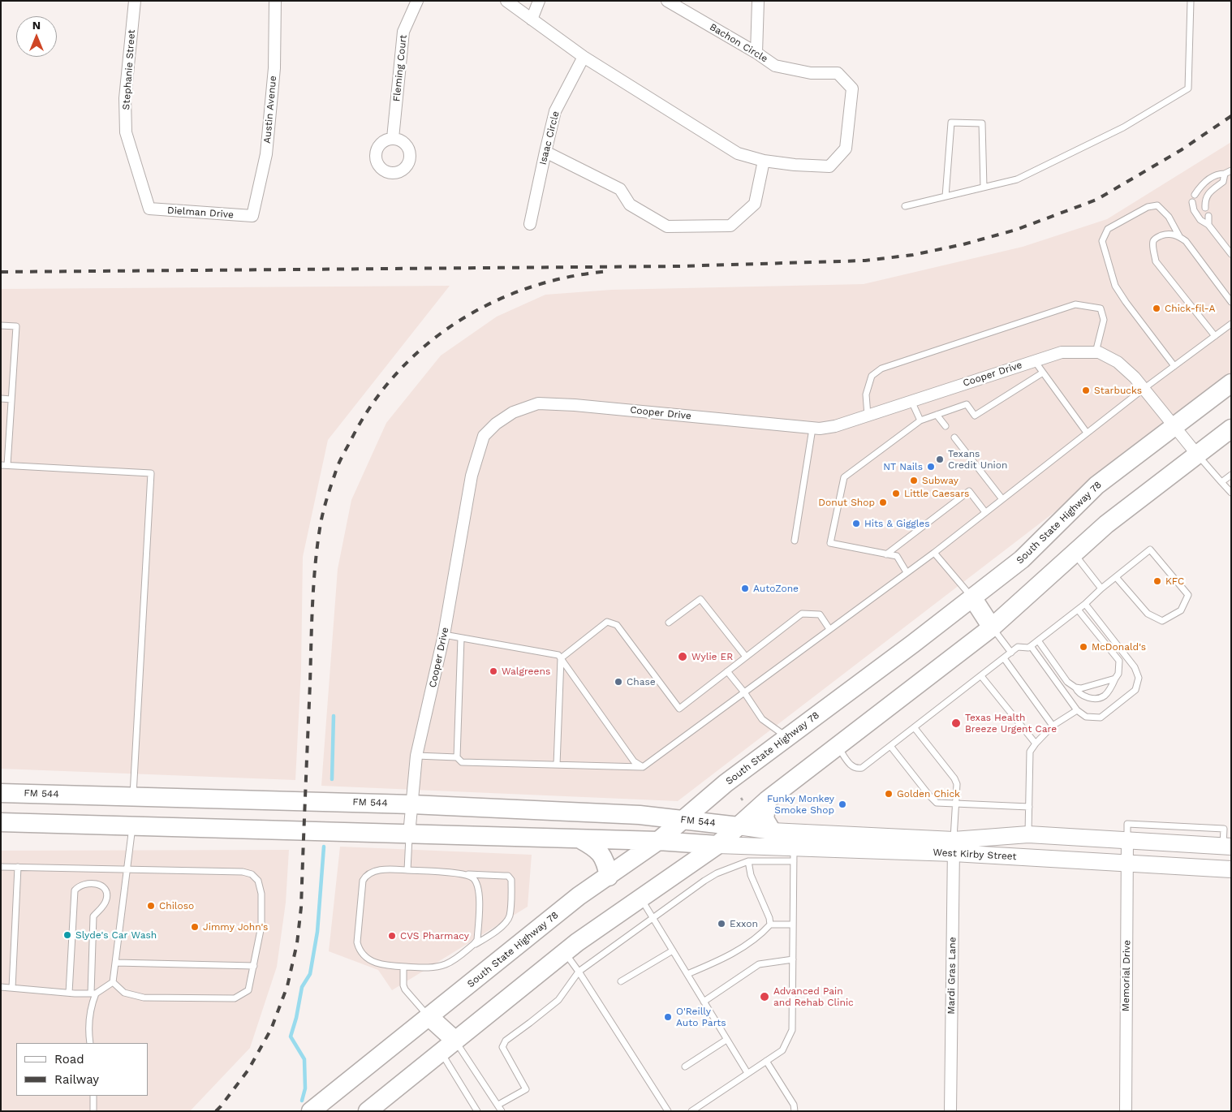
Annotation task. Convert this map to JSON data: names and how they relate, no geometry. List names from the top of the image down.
{
  "streets": {
    "main road": ["South State Highway 78", "FM 544", "West Kirby Street"],
    "street": [
      "Bachon Circle",
      "Fleming Court",
      "Stephanie Street",
      "Austin Avenue",
      "Isaac Circle",
      "Dielman Drive",
      "Cooper Drive",
      "Mardi Gras Lane",
      "Memorial Drive"
    ]
  },
  "crossings": [
    ["Bachon Circle", "Isaac Circle"],
    ["Stephanie Street", "Dielman Drive"],
    ["Austin Avenue", "Dielman Drive"],
    ["Cooper Drive", "South State Highway 78"],
    ["Cooper Drive", "FM 544"],
    ["South State Highway 78", "FM 544"],
    ["FM 544", "West Kirby Street"],
    ["West Kirby Street", "Mardi Gras Lane"],
    ["West Kirby Street", "Memorial Drive"]
  ],
  "places": [
    "Chick-fil-A",
    "Starbucks",
    "Texans Credit Union",
    "NT Nails",
    "Subway",
    "Little Caesars",
    "Donut Shop",
    "Hits & Giggles",
    "KFC",
    "AutoZone",
    "McDonald's",
    "Wylie ER",
    "Walgreens",
    "Chase",
    "Texas Health Breeze Urgent Care",
    "Golden Chick",
    "Funky Monkey Smoke Shop",
    "Chiloso",
    "Exxon",
    "Jimmy John's",
    "Slyde's Car Wash",
    "CVS Pharmacy",
    "Advanced Pain and Rehab Clinic",
    "O'Reilly Auto Parts"
  ],
  "legend": ["Road", "Railway"],
  "north": "top"
}
